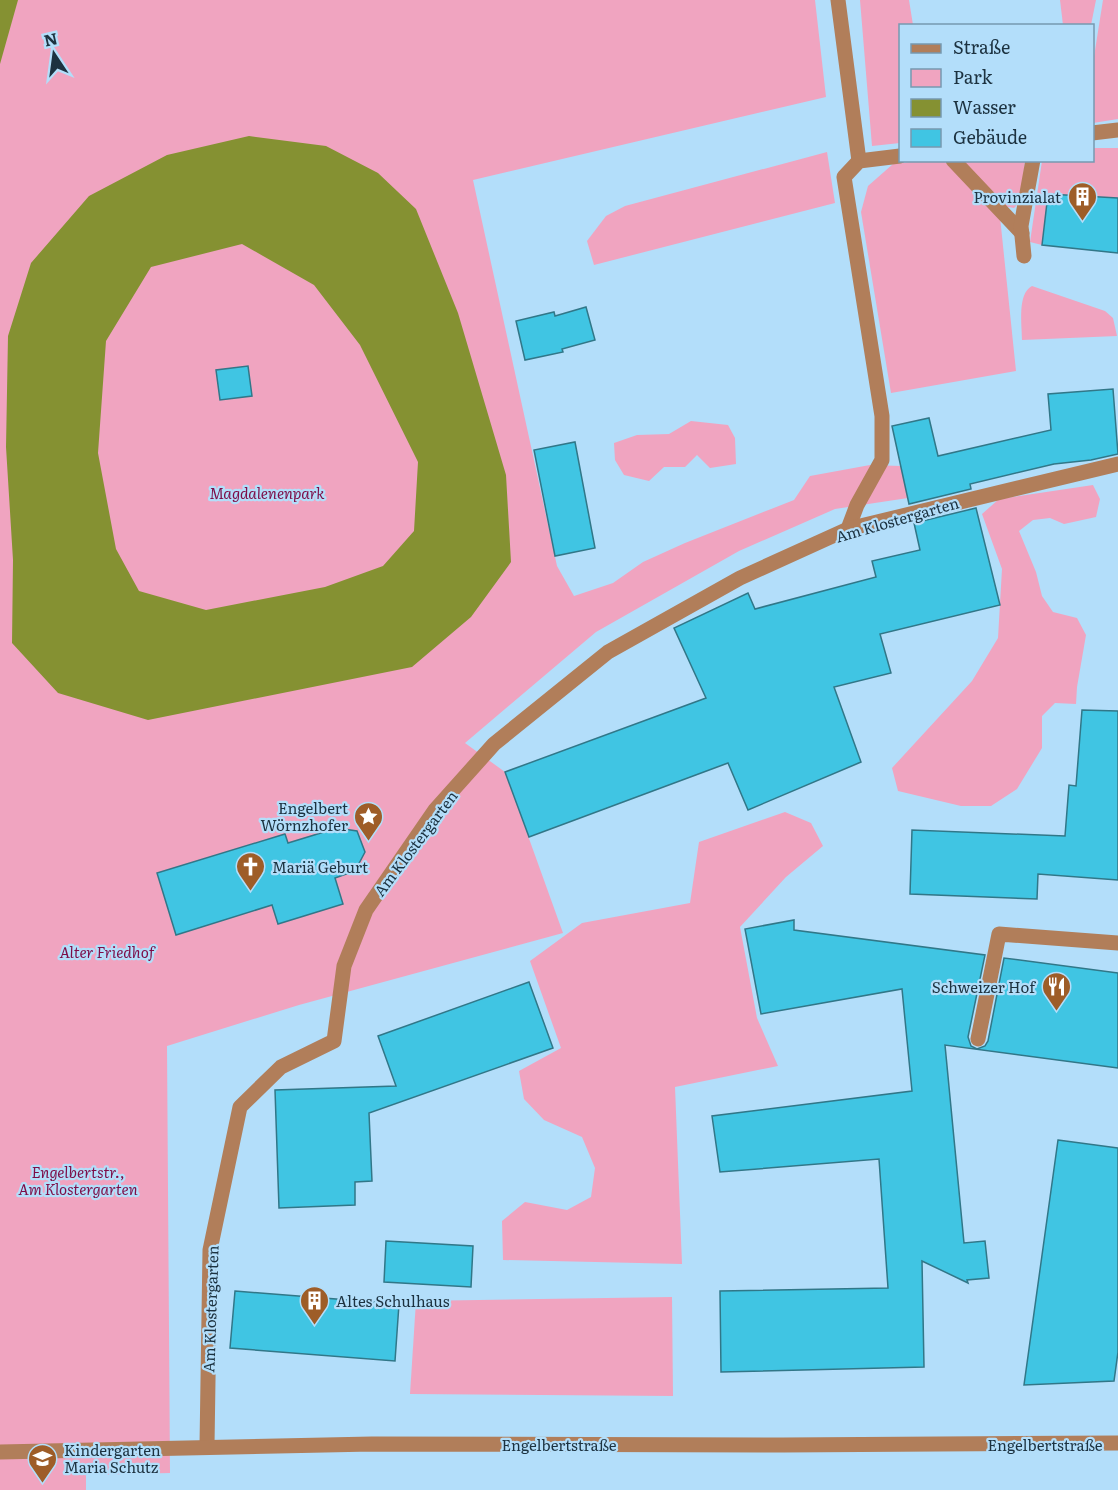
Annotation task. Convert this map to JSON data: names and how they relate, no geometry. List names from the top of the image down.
{
  "streets": {
    "street": ["Am Klostergarten", "Engelbertstraße"]
  },
  "crossings": [
    ["Am Klostergarten", "Engelbertstraße"]
  ],
  "parks": ["Magdalenenpark", "Alter Friedhof", "Engelbertstr., Am Klostergarten"],
  "places": {
    "building": ["Provinzialat", "Altes Schulhaus"],
    "place": ["Engelbert Wörnzhofer"],
    "church": ["Mariä Geburt"],
    "restaurant": ["Schweizer Hof"],
    "school or university": ["Kindergarten Maria Schutz"]
  },
  "legend": [
    "Straße",
    "Park",
    "Wasser",
    "Gebäude"
  ],
  "north": "top"
}
